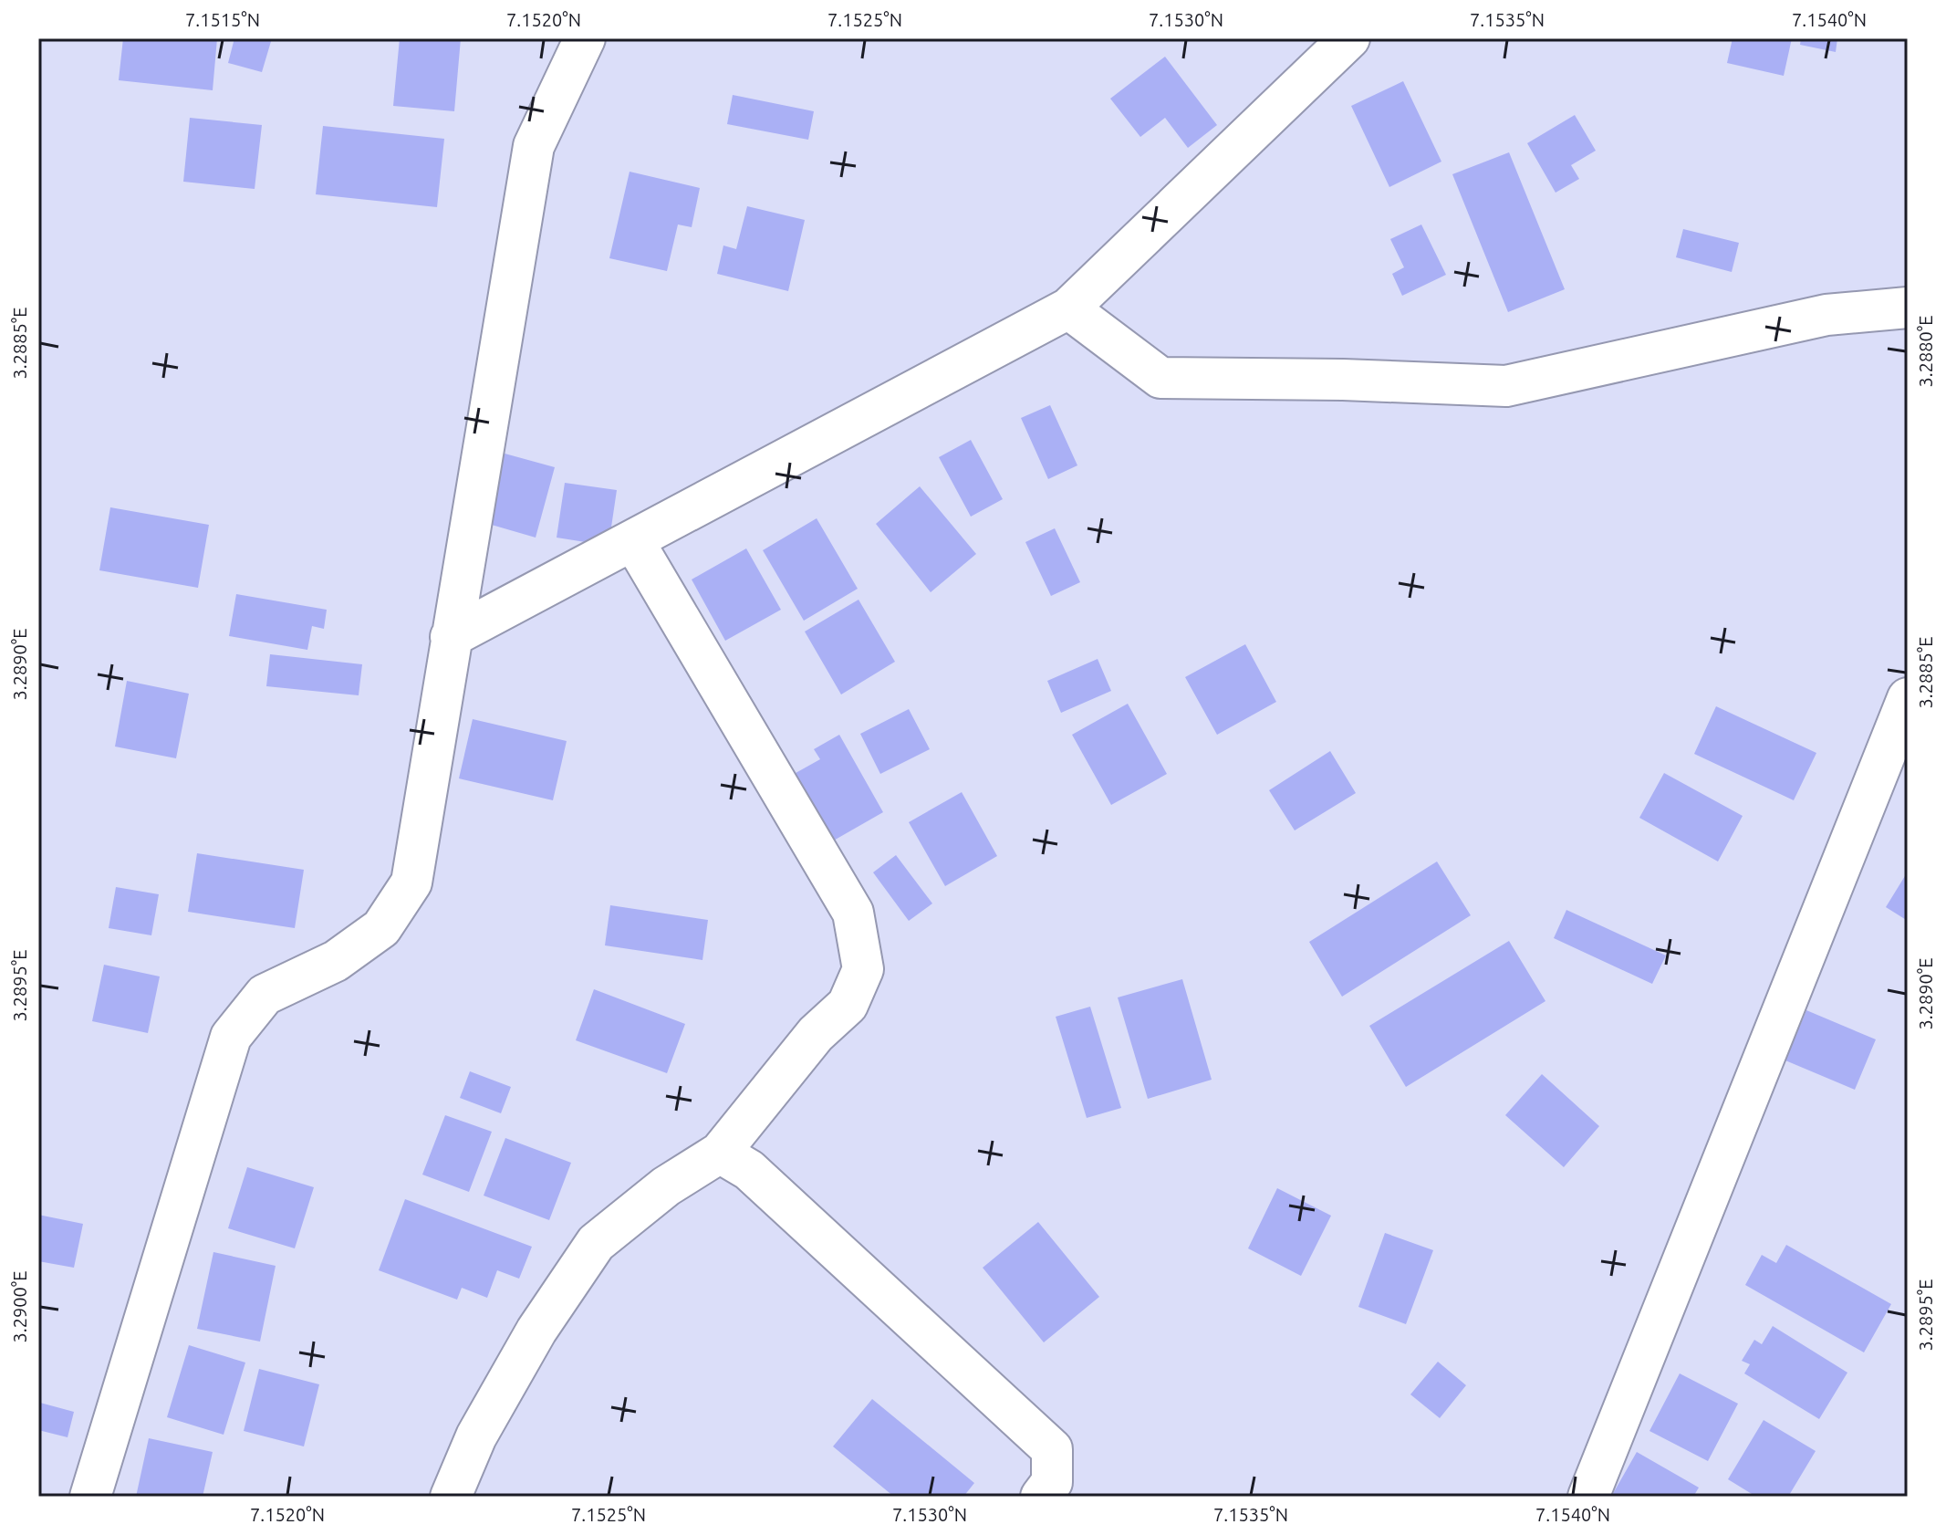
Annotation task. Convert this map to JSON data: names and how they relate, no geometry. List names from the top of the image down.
{
  "coordinates": [
    "7.1515°N",
    "7.1520°N",
    "7.1525°N",
    "7.1530°N",
    "7.1535°N",
    "7.1540°N",
    "3.2885°E",
    "3.2880°E",
    "3.2890°E",
    "3.2895°E",
    "3.2900°E"
  ]
}
